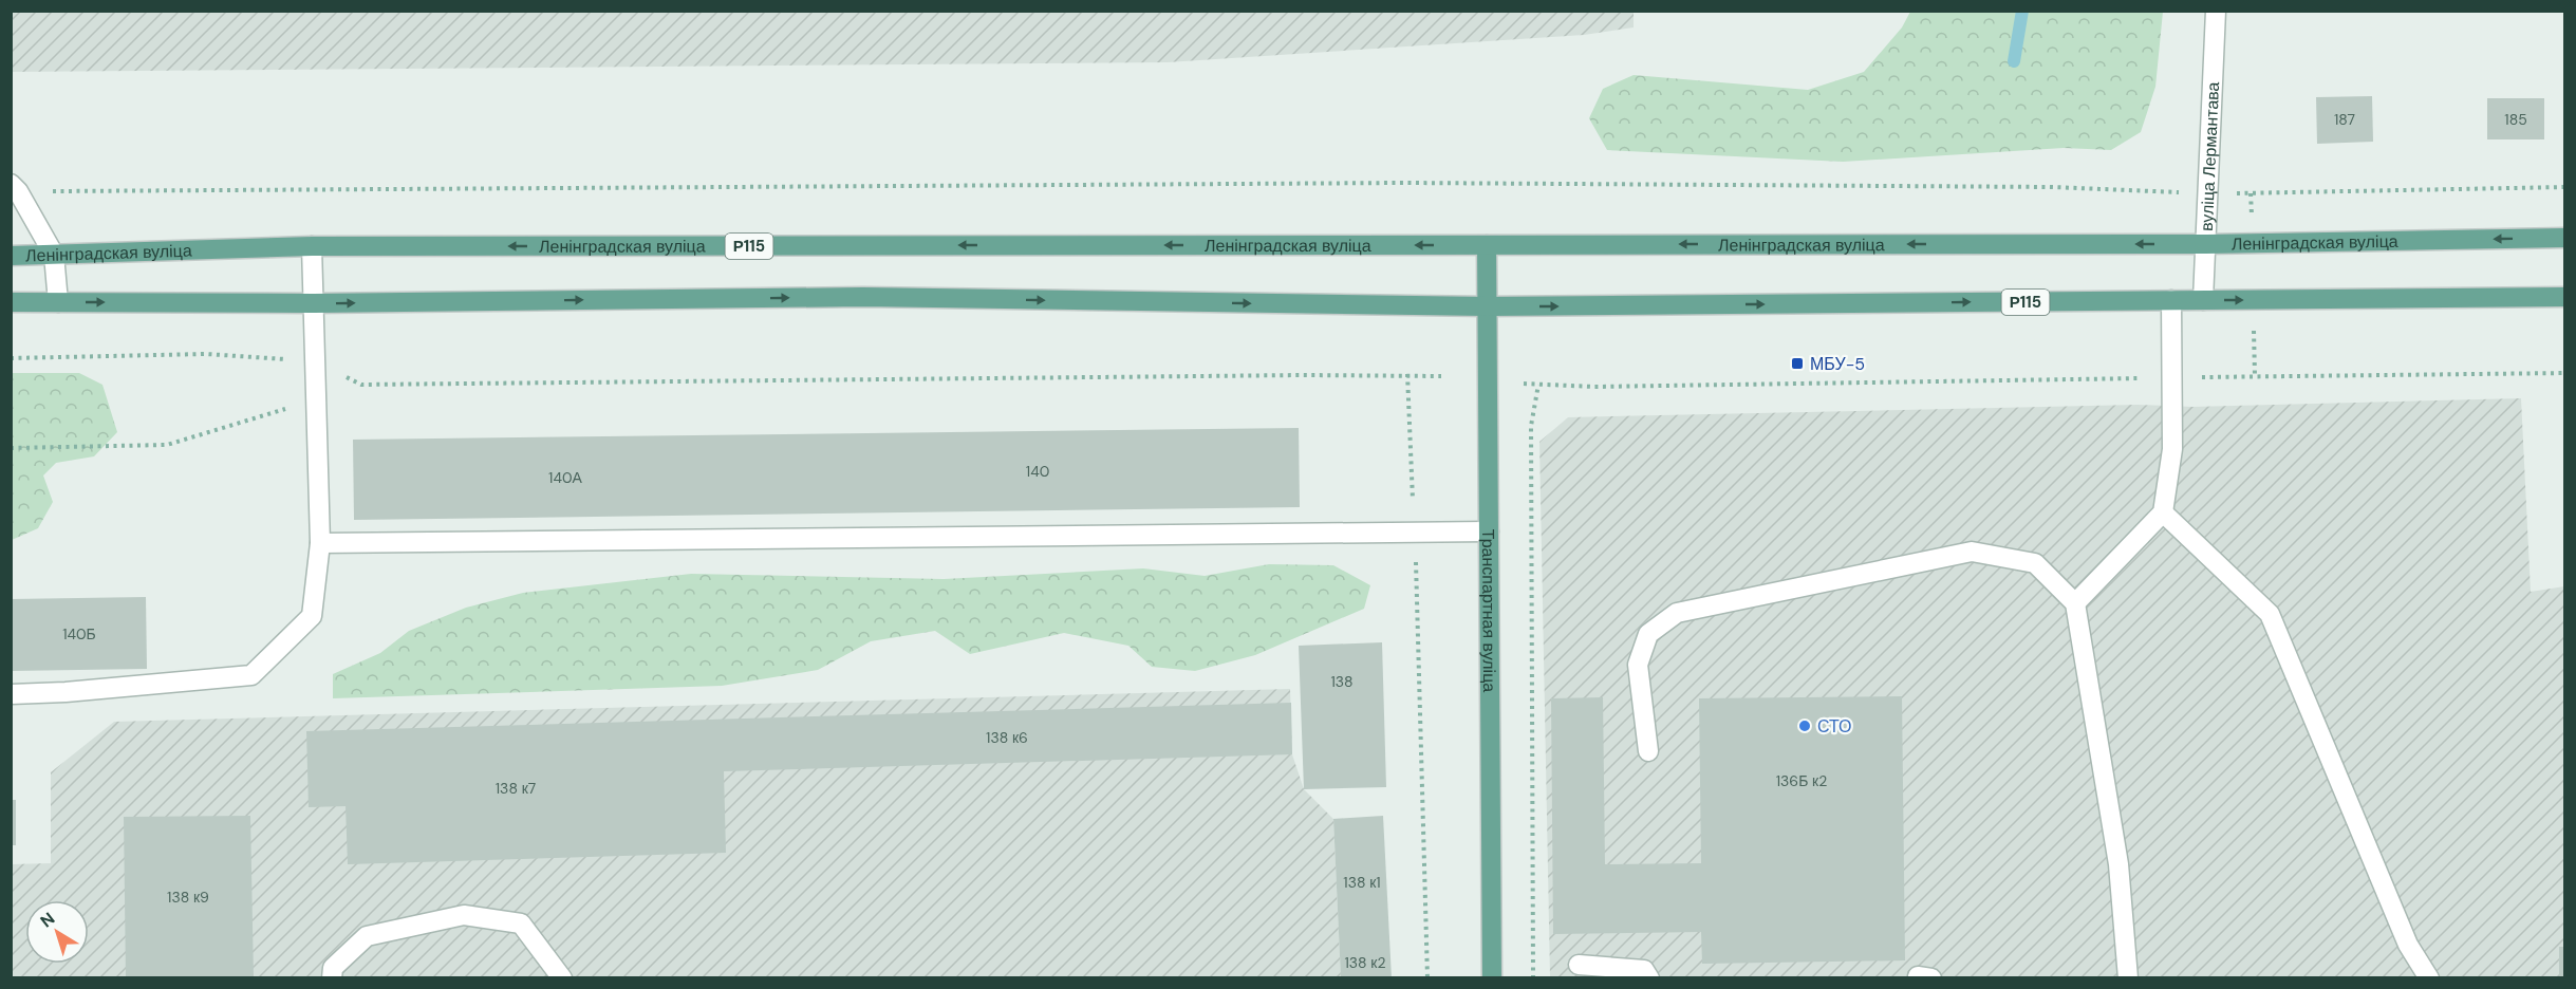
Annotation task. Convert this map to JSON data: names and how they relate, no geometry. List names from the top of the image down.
{
  "streets": {
    "main road": ["Ленінградская вуліца", "Р115", "Транспартная вуліца"],
    "street": ["вуліца Лермантава"]
  },
  "crossings": [
    ["вуліца Лермантава", "Ленінградская вуліца"],
    ["вуліца Лермантава", "Р115"],
    ["Ленінградская вуліца", "Транспартная вуліца"],
    ["Р115", "Транспартная вуліца"]
  ],
  "places": {
    "transit": ["МБУ-5"],
    "other": ["СТО"]
  },
  "house_numbers": [
    "187",
    "185",
    "140",
    "140А",
    "140Б",
    "138",
    "138 к6",
    "136Б к2",
    "138 к7",
    "138 к1",
    "138 к9",
    "138 к2"
  ],
  "north": "top left"
}
